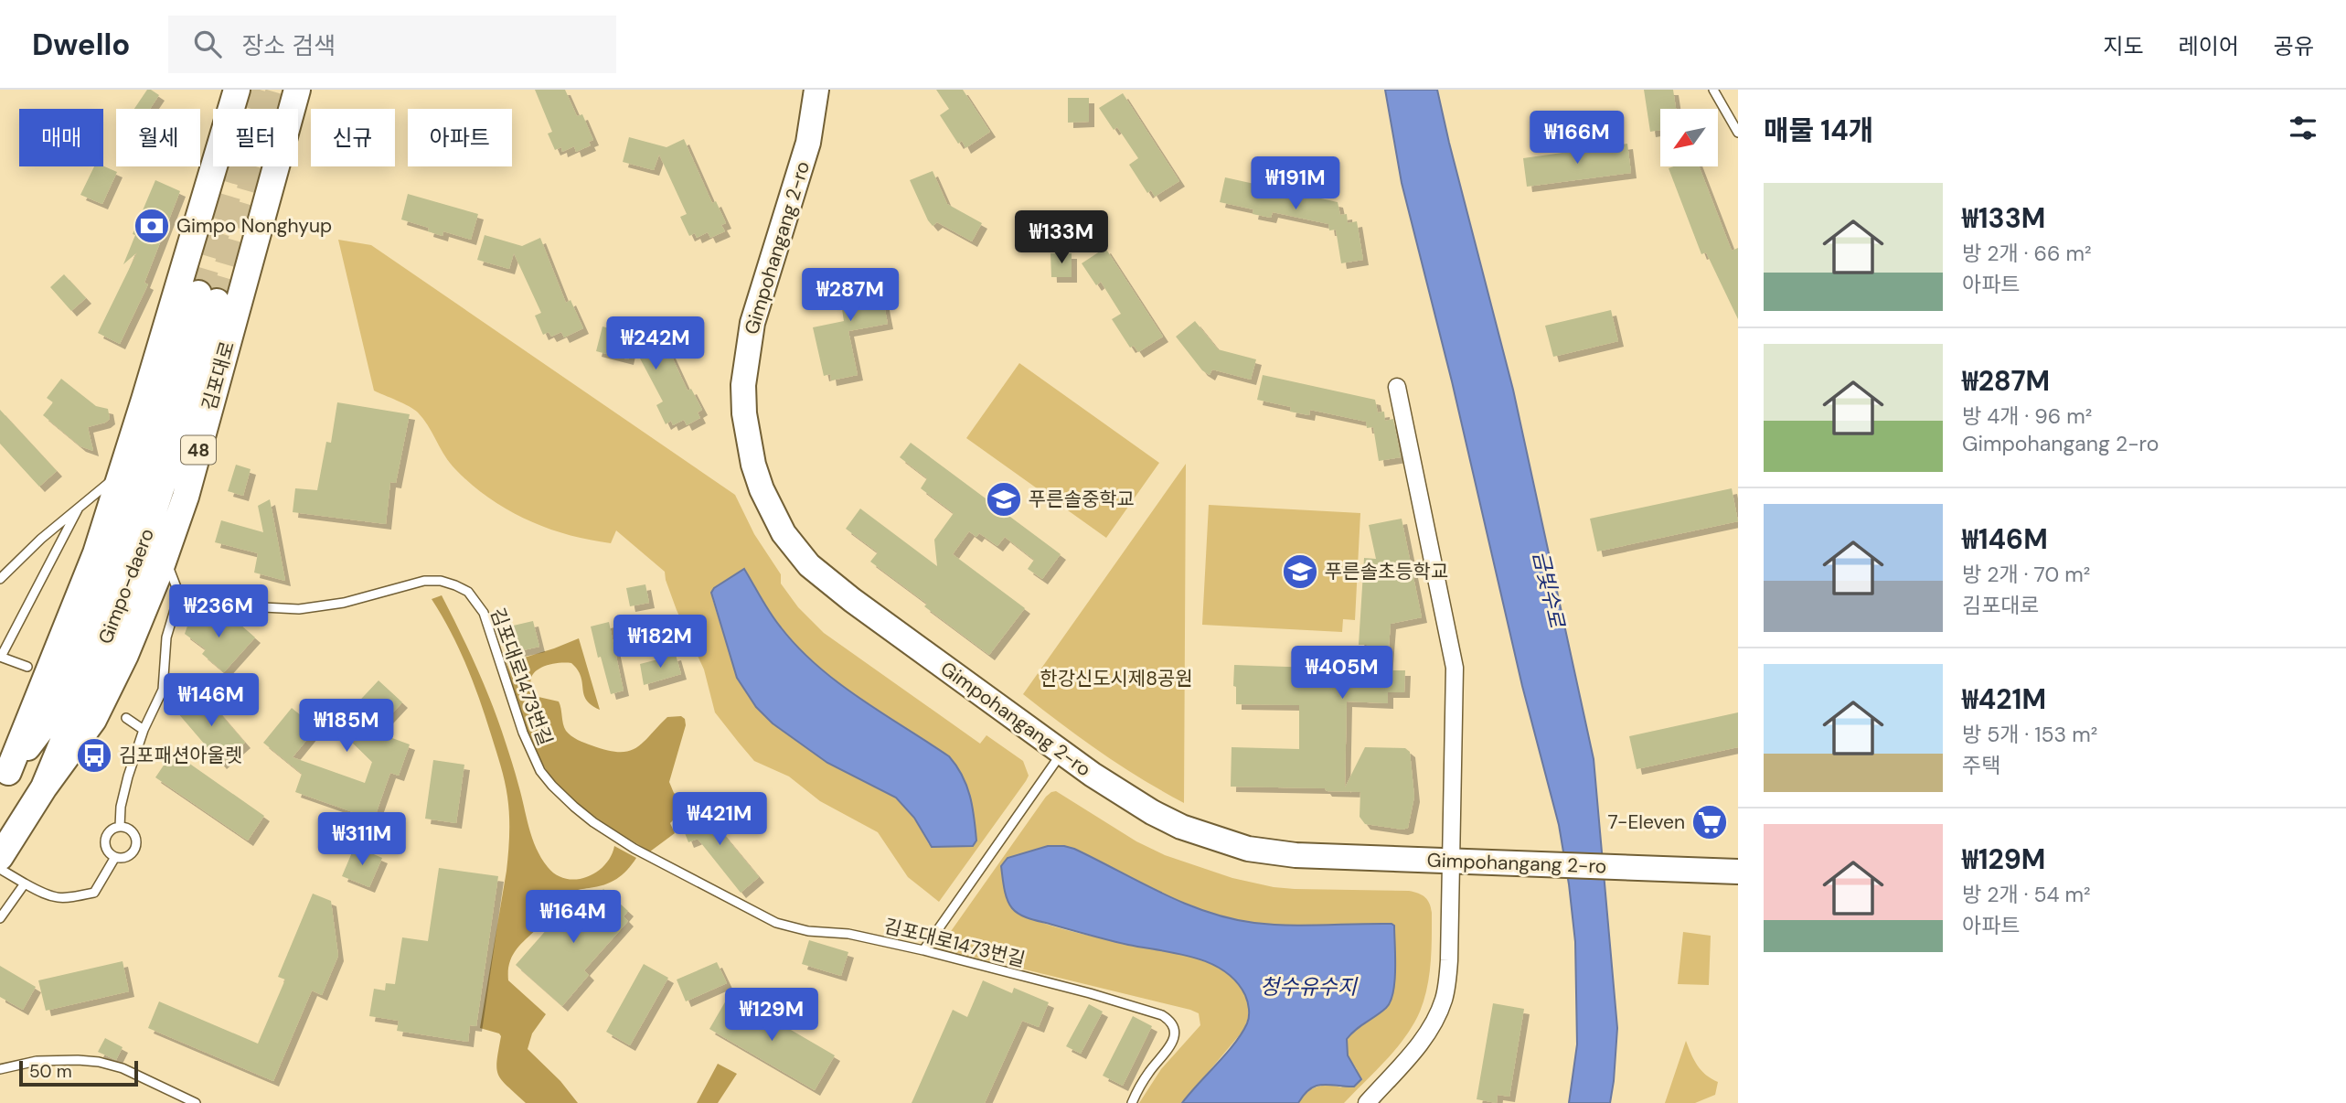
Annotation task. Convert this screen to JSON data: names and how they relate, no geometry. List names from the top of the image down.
{
  "streets": {
    "main road": ["김포대로", "48", "Gimpo-daero"],
    "street": ["Gimpohangang 2-ro"],
    "lane": ["김포대로1473번길"]
  },
  "crossings": [
    ["김포대로", "Gimpo-daero"],
    ["48", "Gimpo-daero"]
  ],
  "water": ["금빛수로", "청수유수지"],
  "parks": ["한강신도시제8공원"],
  "places": {
    "bank": ["Gimpo Nonghyup"],
    "school or university": ["푸른솔중학교", "푸른솔초등학교"],
    "bus stop": ["김포패션아울렛"],
    "supermarket": ["7-Eleven"]
  },
  "scale_bar": "50 m",
  "north": "bottom left",
  "page": {
    "header": "Dwello",
    "search": "장소 검색",
    "nav": ["지도", "레이어", "공유"],
    "heading": "매물 14개",
    "chip": [
      "매매",
      "월세",
      "필터",
      "신규",
      "아파트"
    ],
    "price": [
      "₩166M",
      "₩191M",
      "₩133M",
      "₩287M",
      "₩242M",
      "₩236M",
      "₩182M",
      "₩405M",
      "₩146M",
      "₩185M",
      "₩421M",
      "₩311M",
      "₩164M",
      "₩129M"
    ],
    "list": [
      {
        "name": "₩133M",
        "note": "방 2개 · 66 m² · 아파트"
      },
      {
        "name": "₩287M",
        "note": "방 4개 · 96 m² · Gimpohangang 2-ro"
      },
      {
        "name": "₩146M",
        "note": "방 2개 · 70 m² · 김포대로"
      },
      {
        "name": "₩421M",
        "note": "방 5개 · 153 m² · 주택"
      },
      {
        "name": "₩129M",
        "note": "방 2개 · 54 m² · 아파트"
      }
    ],
    "scale": "50 m"
  }
}
